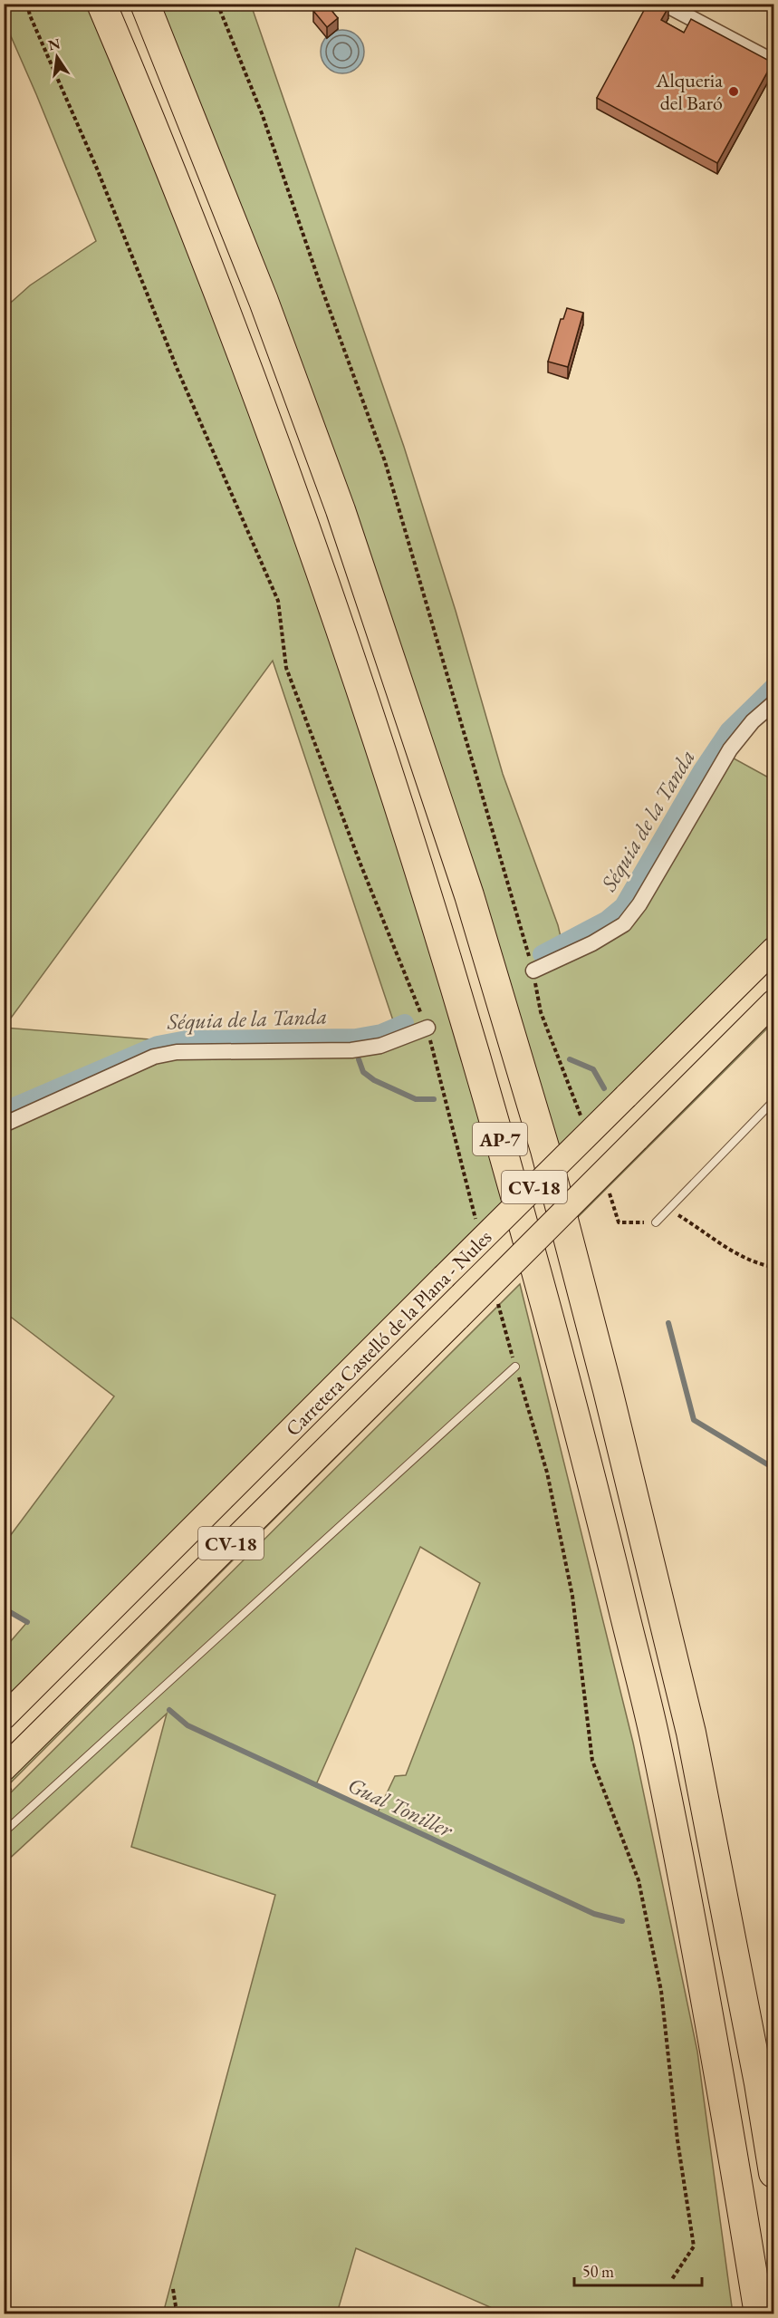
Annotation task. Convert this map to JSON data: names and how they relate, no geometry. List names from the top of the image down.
{
  "streets": {
    "highway": ["AP-7"],
    "main road": ["CV-18", "Carretera Castelló de la Plana - Nules"]
  },
  "water": ["Séquia de la Tanda", "Gual Toniller"],
  "places": ["Alqueria del Baró"],
  "scale_bar": "50 m",
  "north": "top"
}
